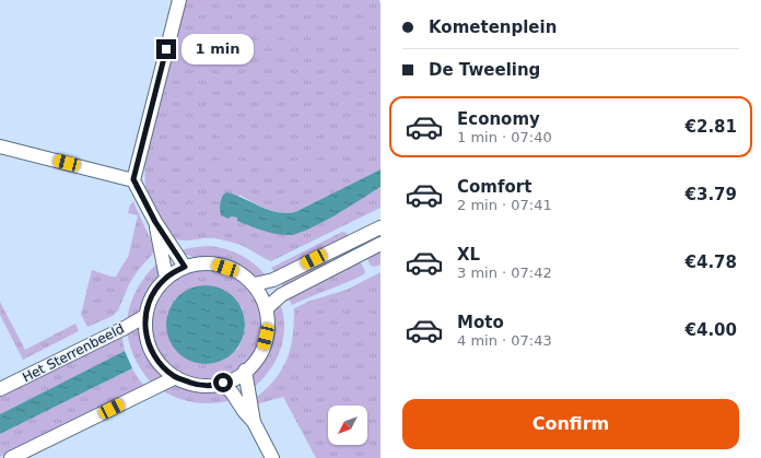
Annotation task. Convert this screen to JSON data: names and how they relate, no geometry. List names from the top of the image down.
{
  "streets": {
    "street": ["Het Sterrenbeeld"]
  },
  "north": "bottom left",
  "page": {
    "banner": ["Kometenplein", "De Tweeling"],
    "bubble": "1 min",
    "list": [
      {
        "name": "Economy",
        "note": "1 min · 07:40",
        "value": "€2.81"
      },
      {
        "name": "Comfort",
        "note": "2 min · 07:41",
        "value": "€3.79"
      },
      {
        "name": "XL",
        "note": "3 min · 07:42",
        "value": "€4.78"
      },
      {
        "name": "Moto",
        "note": "4 min · 07:43",
        "value": "€4.00"
      }
    ],
    "buttons": "Confirm"
  }
}
